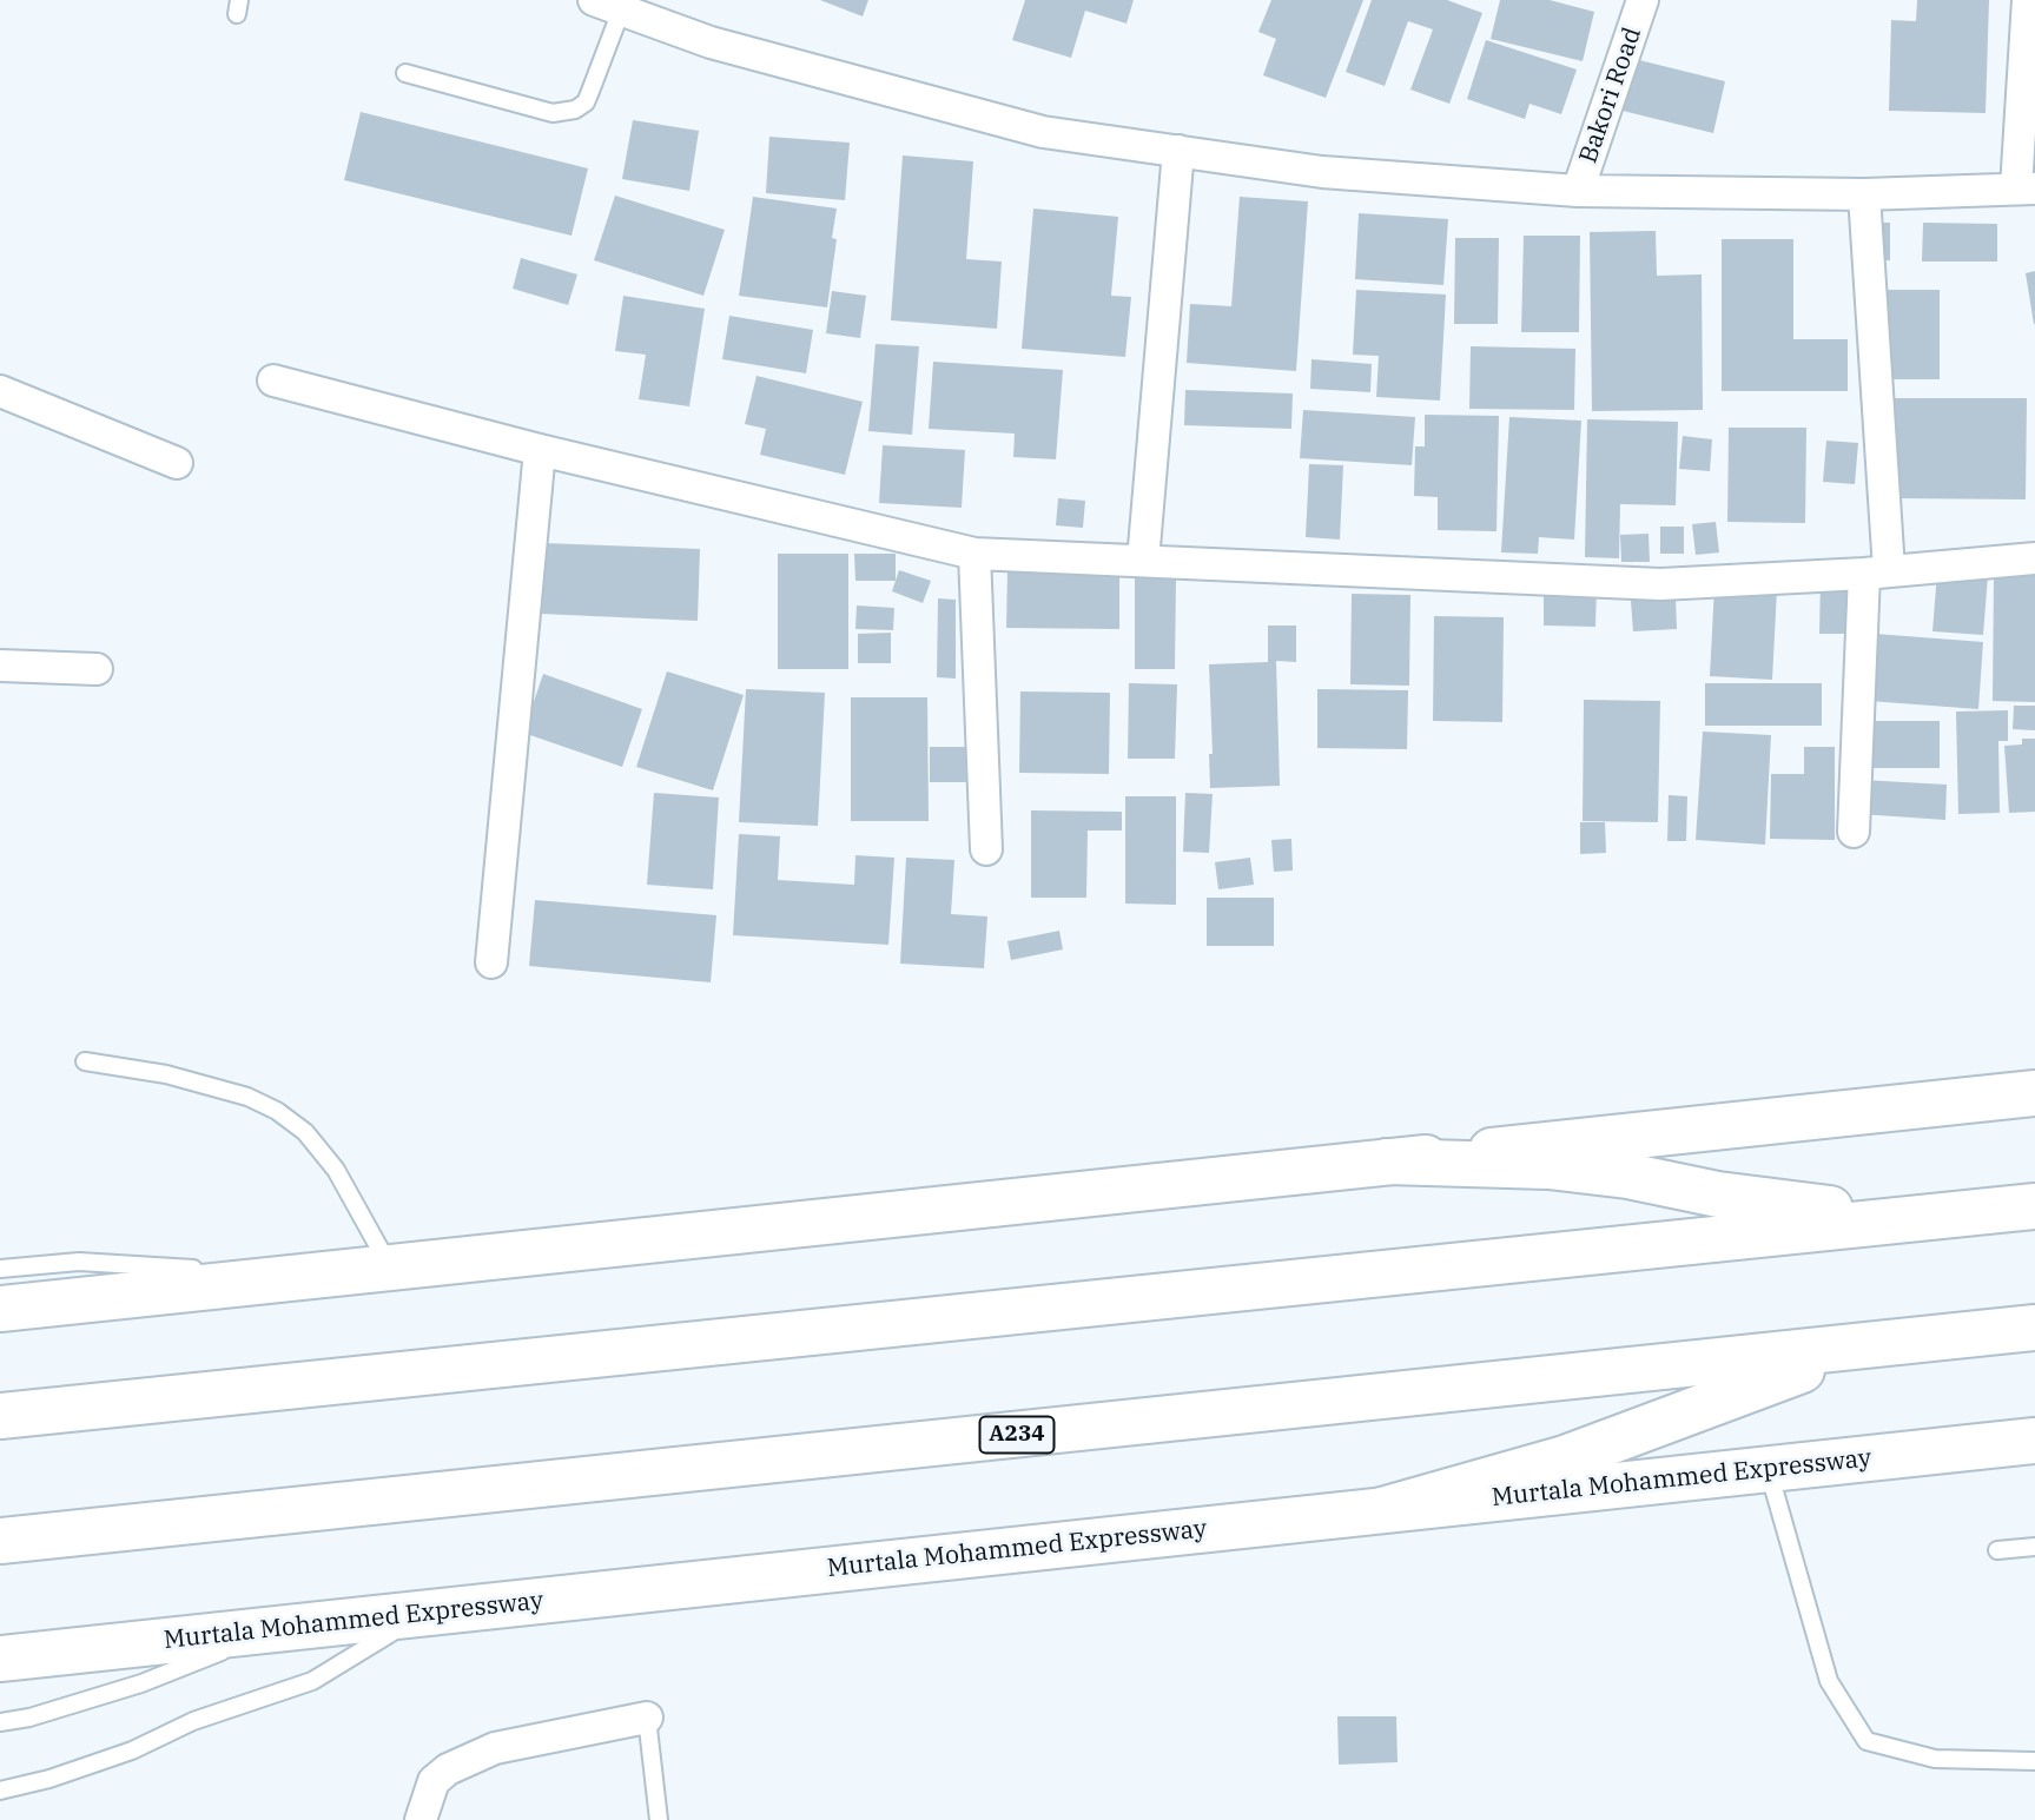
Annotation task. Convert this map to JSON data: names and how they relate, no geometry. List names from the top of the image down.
{
  "streets": {
    "highway": ["A234", "Murtala Mohammed Expressway"],
    "street": ["Bakori Road"]
  }
}
